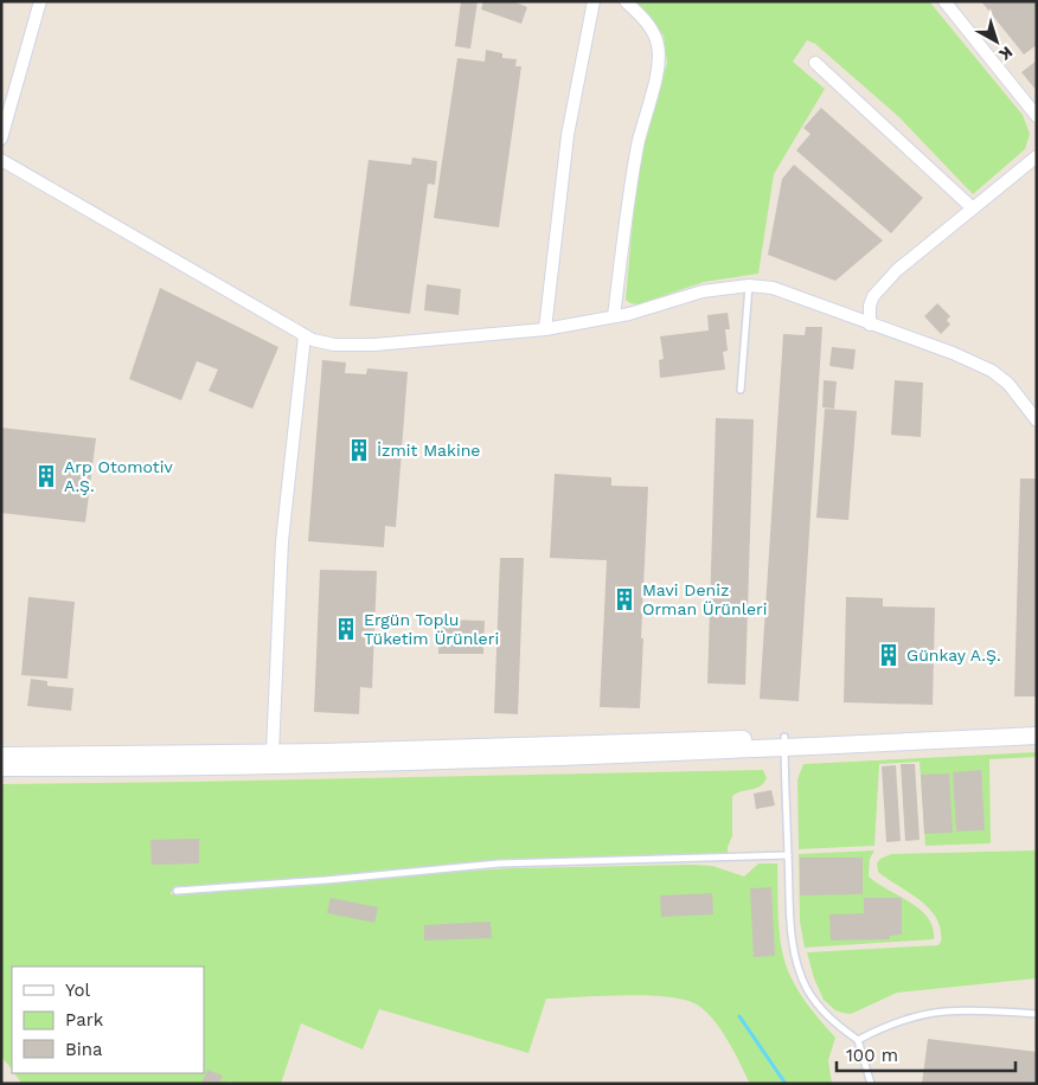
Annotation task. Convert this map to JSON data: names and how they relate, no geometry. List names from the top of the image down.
{
  "places": {
    "building": [
      "İzmit Makine",
      "Arp Otomotiv A.Ş.",
      "Mavi Deniz Orman Ürünleri",
      "Ergün Toplu Tüketim Ürünleri",
      "Günkay A.Ş."
    ]
  },
  "legend": ["Yol", "Park", "Bina"],
  "scale_bar": "100 m",
  "north": "bottom right"
}
